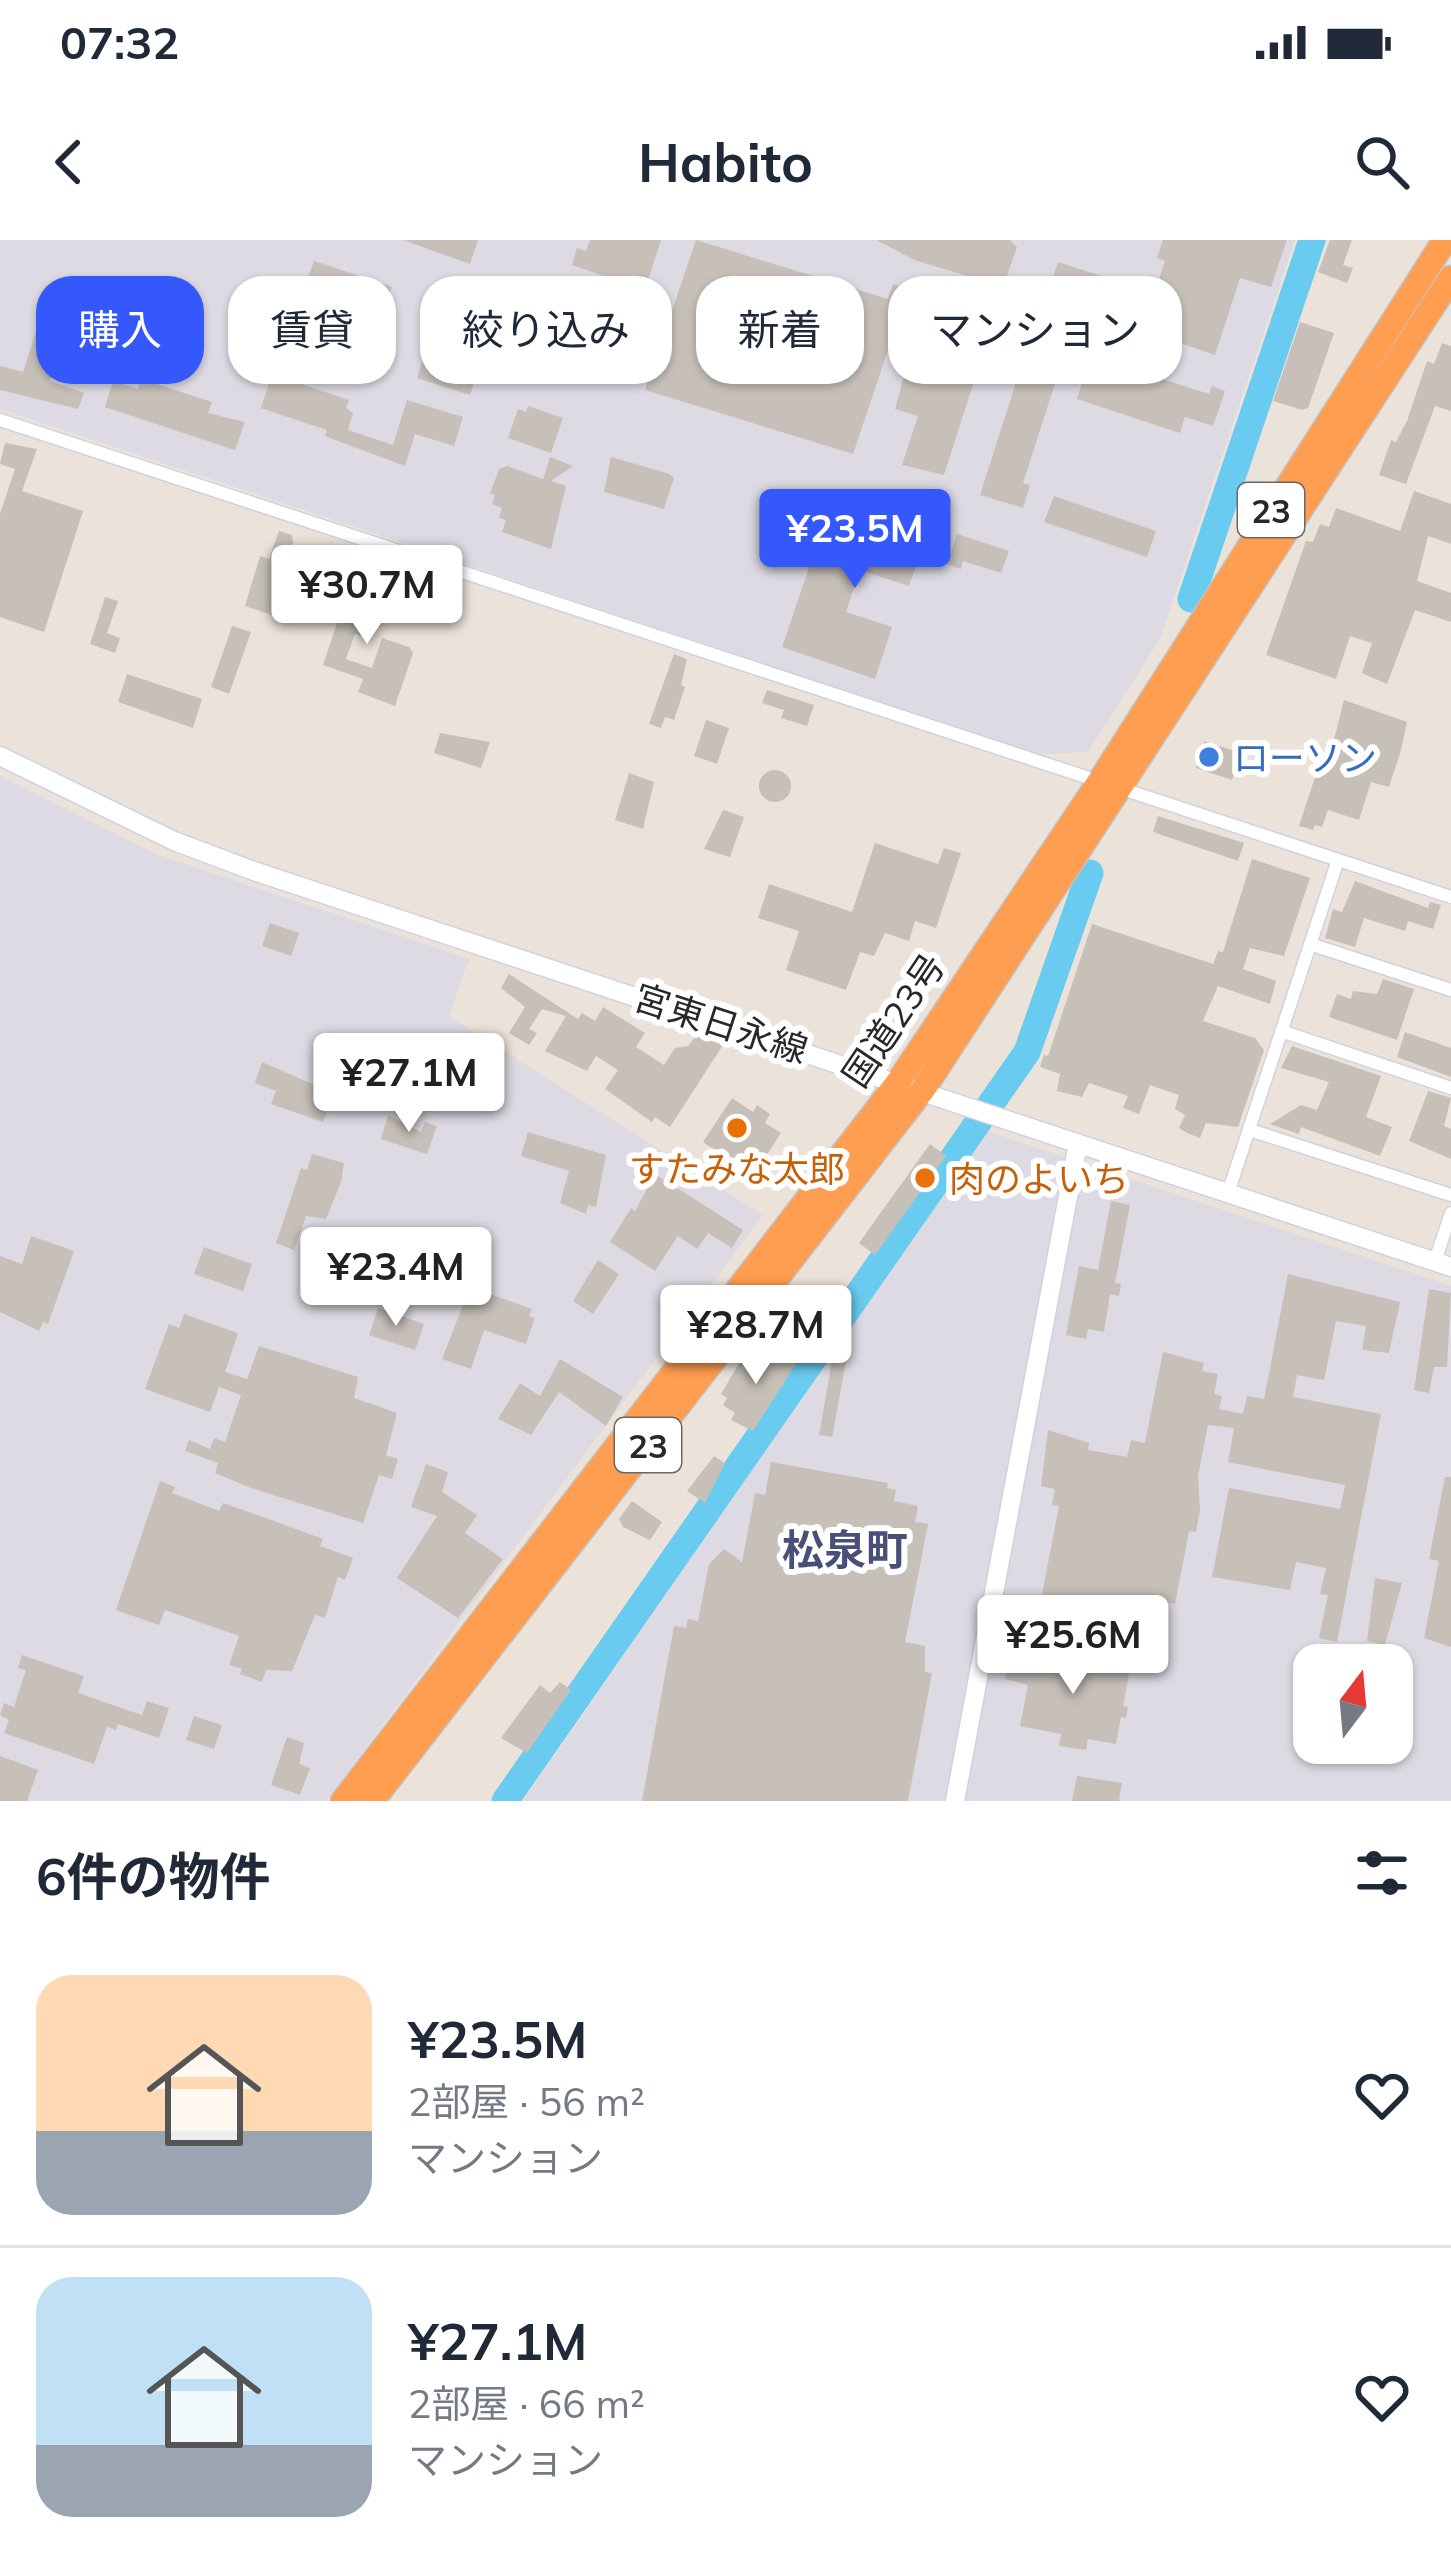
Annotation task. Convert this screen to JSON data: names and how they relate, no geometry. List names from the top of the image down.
{
  "streets": {
    "highway": ["23", "国道23号"],
    "main road": ["宮東日永線"]
  },
  "crossings": [
    ["国道23号", "宮東日永線"]
  ],
  "districts": ["松泉町"],
  "places": ["ローソン", "すたみな太郎", "肉のよいち"],
  "north": "top",
  "page": {
    "status": "07:32",
    "header": "Habito",
    "chip": [
      "購入",
      "賃貸",
      "絞り込み",
      "新着",
      "マンション"
    ],
    "price": [
      "¥23.5M",
      "¥30.7M",
      "¥27.1M",
      "¥23.4M",
      "¥28.7M",
      "¥25.6M"
    ],
    "heading": "6件の物件",
    "list": [
      {
        "name": "¥23.5M",
        "note": "2部屋 · 56 m² · マンション"
      },
      {
        "name": "¥27.1M",
        "note": "2部屋 · 66 m² · マンション"
      }
    ]
  }
}
